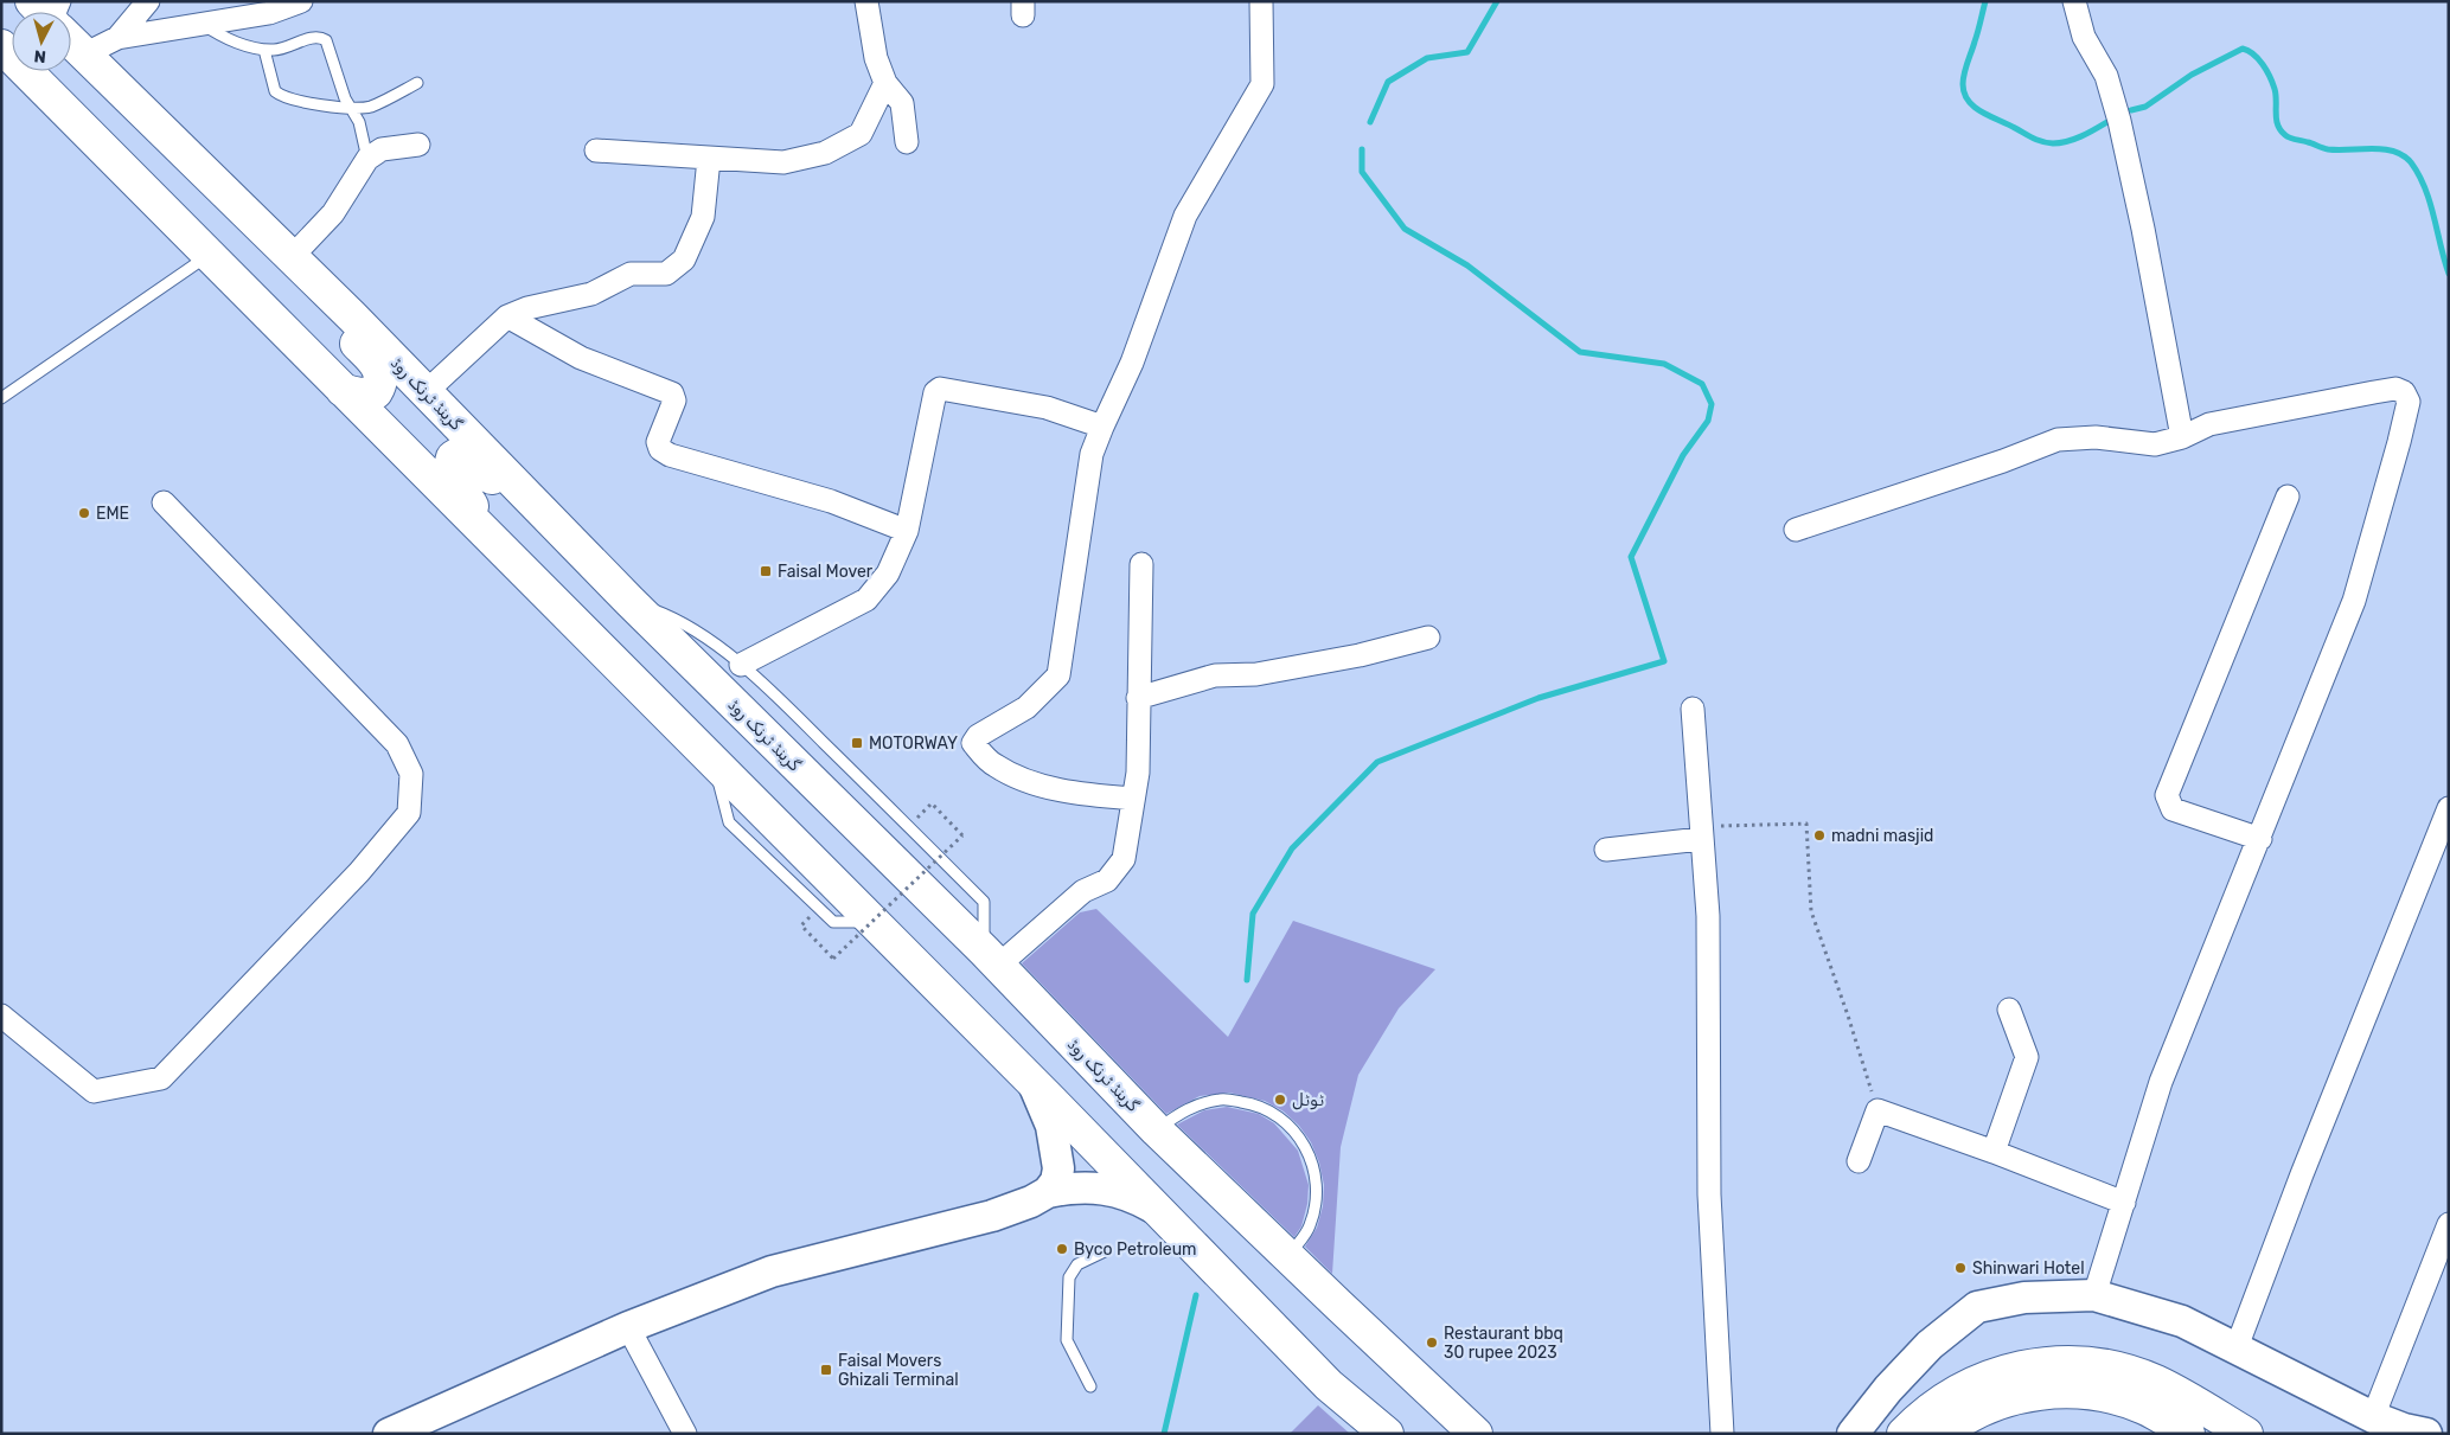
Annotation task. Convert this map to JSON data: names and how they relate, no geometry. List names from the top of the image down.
{
  "streets": {
    "highway": ["گرینڈ ٹرنک روڈ"]
  },
  "places": {
    "other": [
      "EME",
      "madni masjid",
      "ٹوٹل",
      "Byco Petroleum",
      "Shinwari Hotel",
      "Restaurant bbq 30 rupee 2023"
    ],
    "transit": ["Faisal Mover", "MOTORWAY", "Faisal Movers Ghizali Terminal"]
  },
  "north": "bottom"
}
